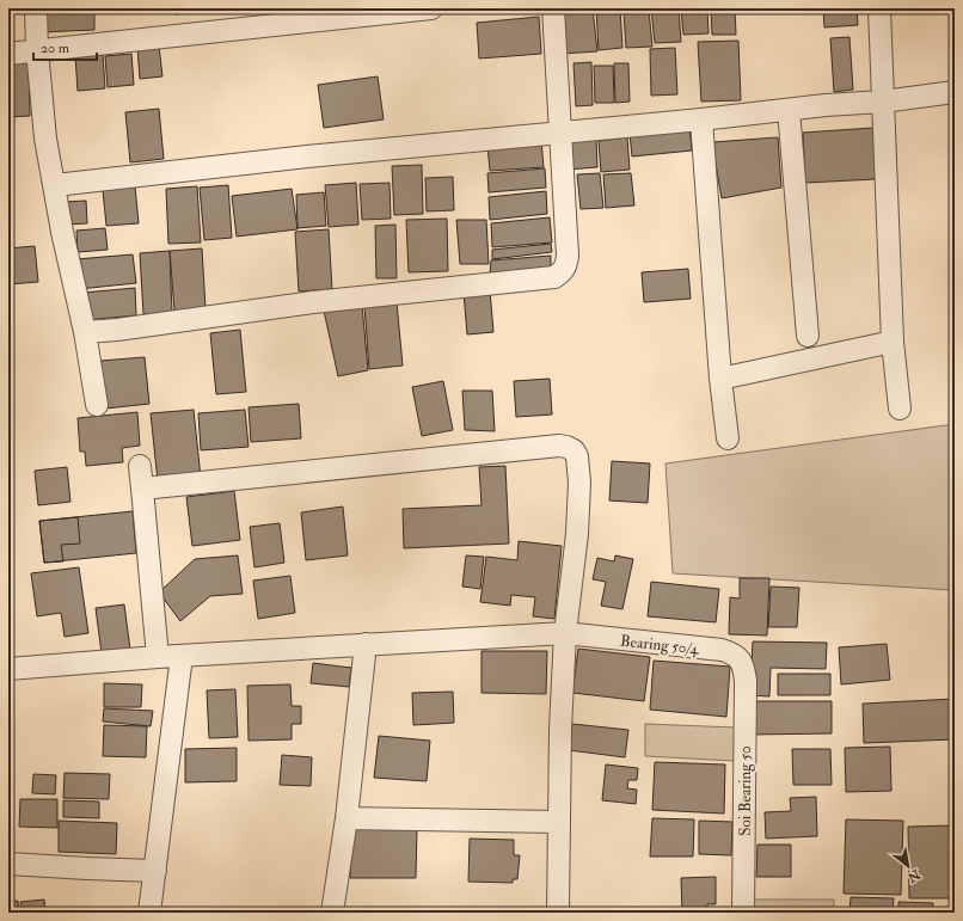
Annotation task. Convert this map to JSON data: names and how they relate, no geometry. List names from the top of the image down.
{
  "streets": {
    "street": ["Bearing 50/4", "Soi Bearing 50"]
  },
  "crossings": [
    ["Bearing 50/4", "Soi Bearing 50"]
  ],
  "scale_bar": "20 m",
  "north": "bottom right"
}
